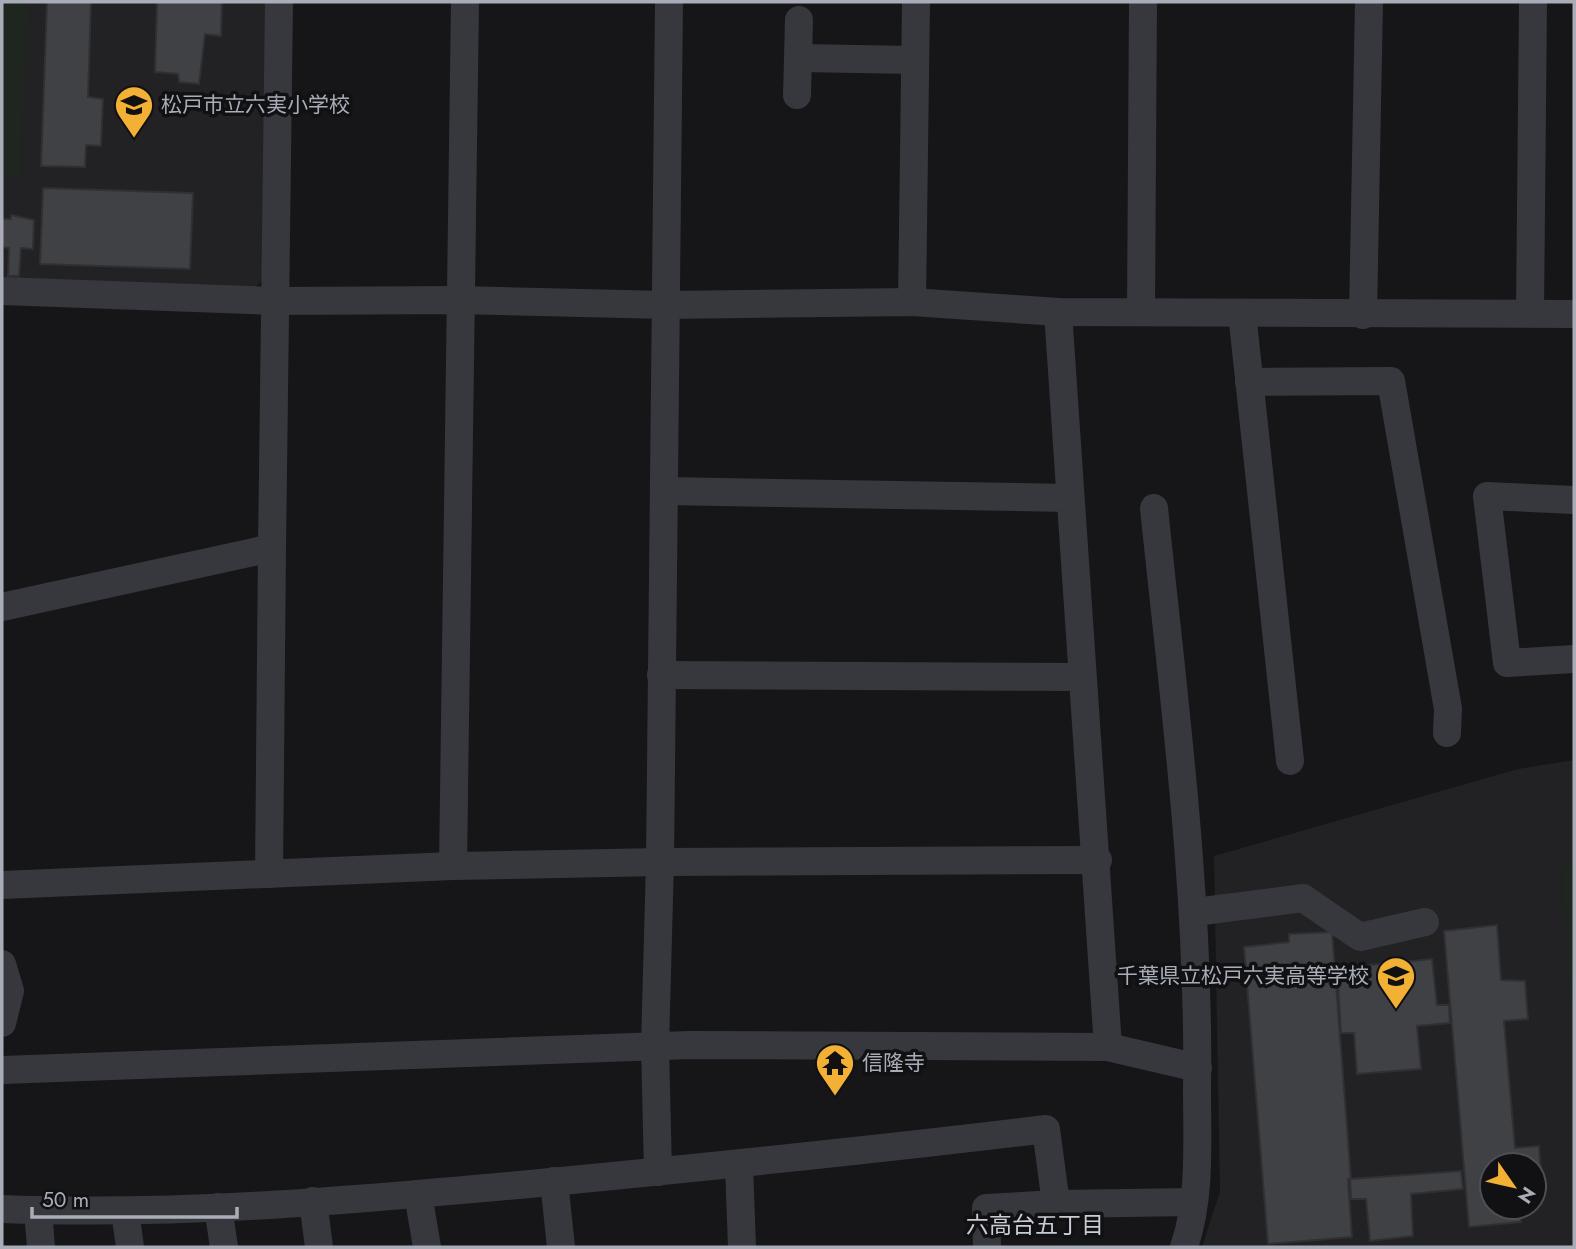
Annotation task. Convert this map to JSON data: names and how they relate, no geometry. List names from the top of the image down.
{
  "districts": ["六高台五丁目"],
  "places": {
    "school or university": ["松戸市立六実小学校", "千葉県立松戸六実高等学校"],
    "temple": ["信隆寺"]
  },
  "scale_bar": "50 m",
  "north": "bottom right"
}
